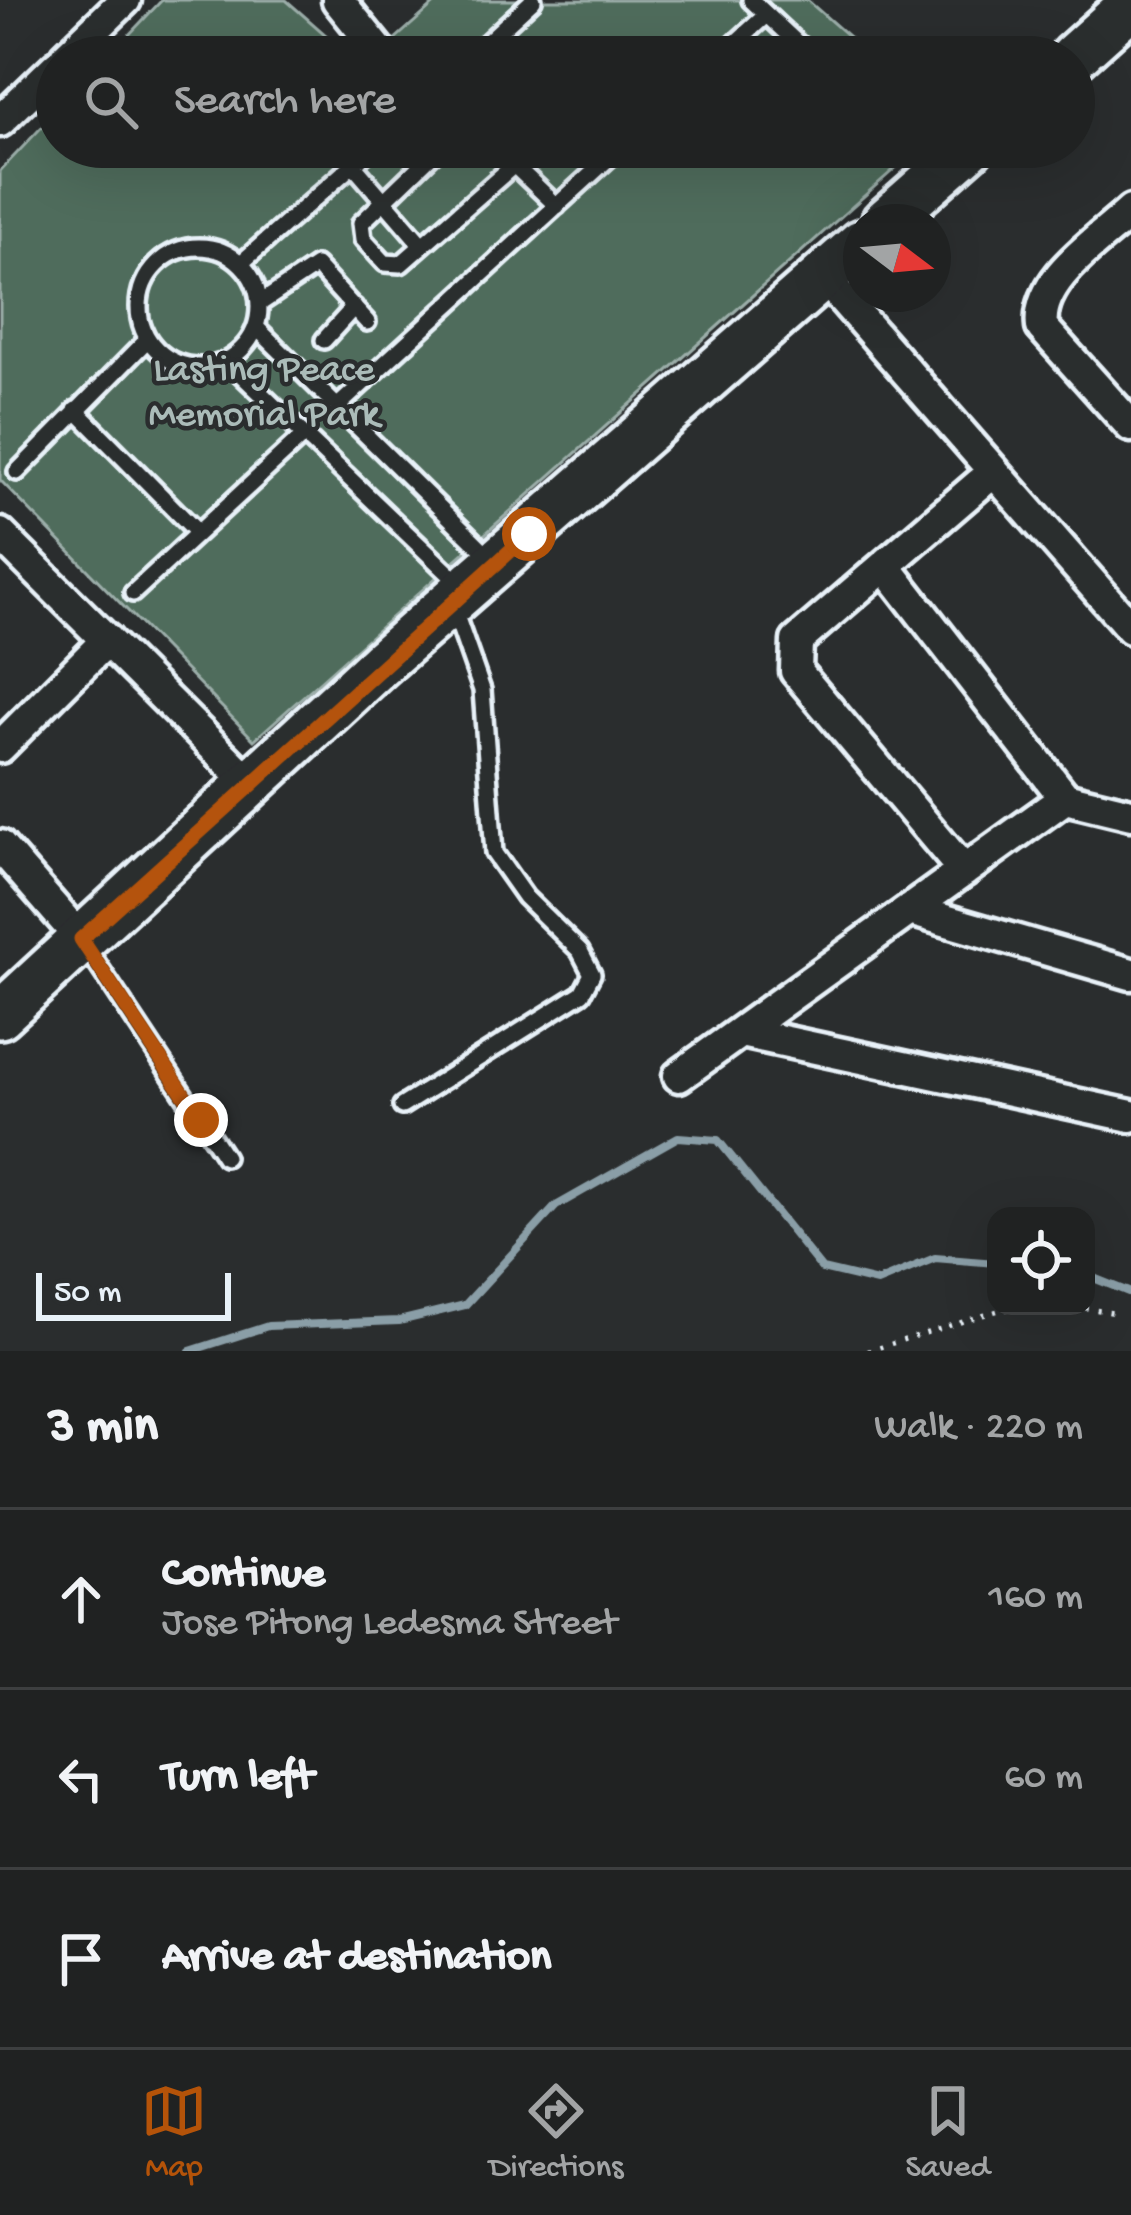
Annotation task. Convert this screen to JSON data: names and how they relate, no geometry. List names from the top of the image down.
{
  "parks": ["Lasting Peace Memorial Park"],
  "scale_bar": "50 m",
  "north": "right",
  "page": {
    "search": "Search here",
    "scale": "50 m",
    "heading": ["3 min", "Walk · 220 m"],
    "list": [
      ["Continue", "Jose Pitong Ledesma Street", "160 m"],
      ["Turn left", "60 m"],
      "Arrive at destination"
    ],
    "nav": ["Map", "Directions", "Saved"]
  }
}
